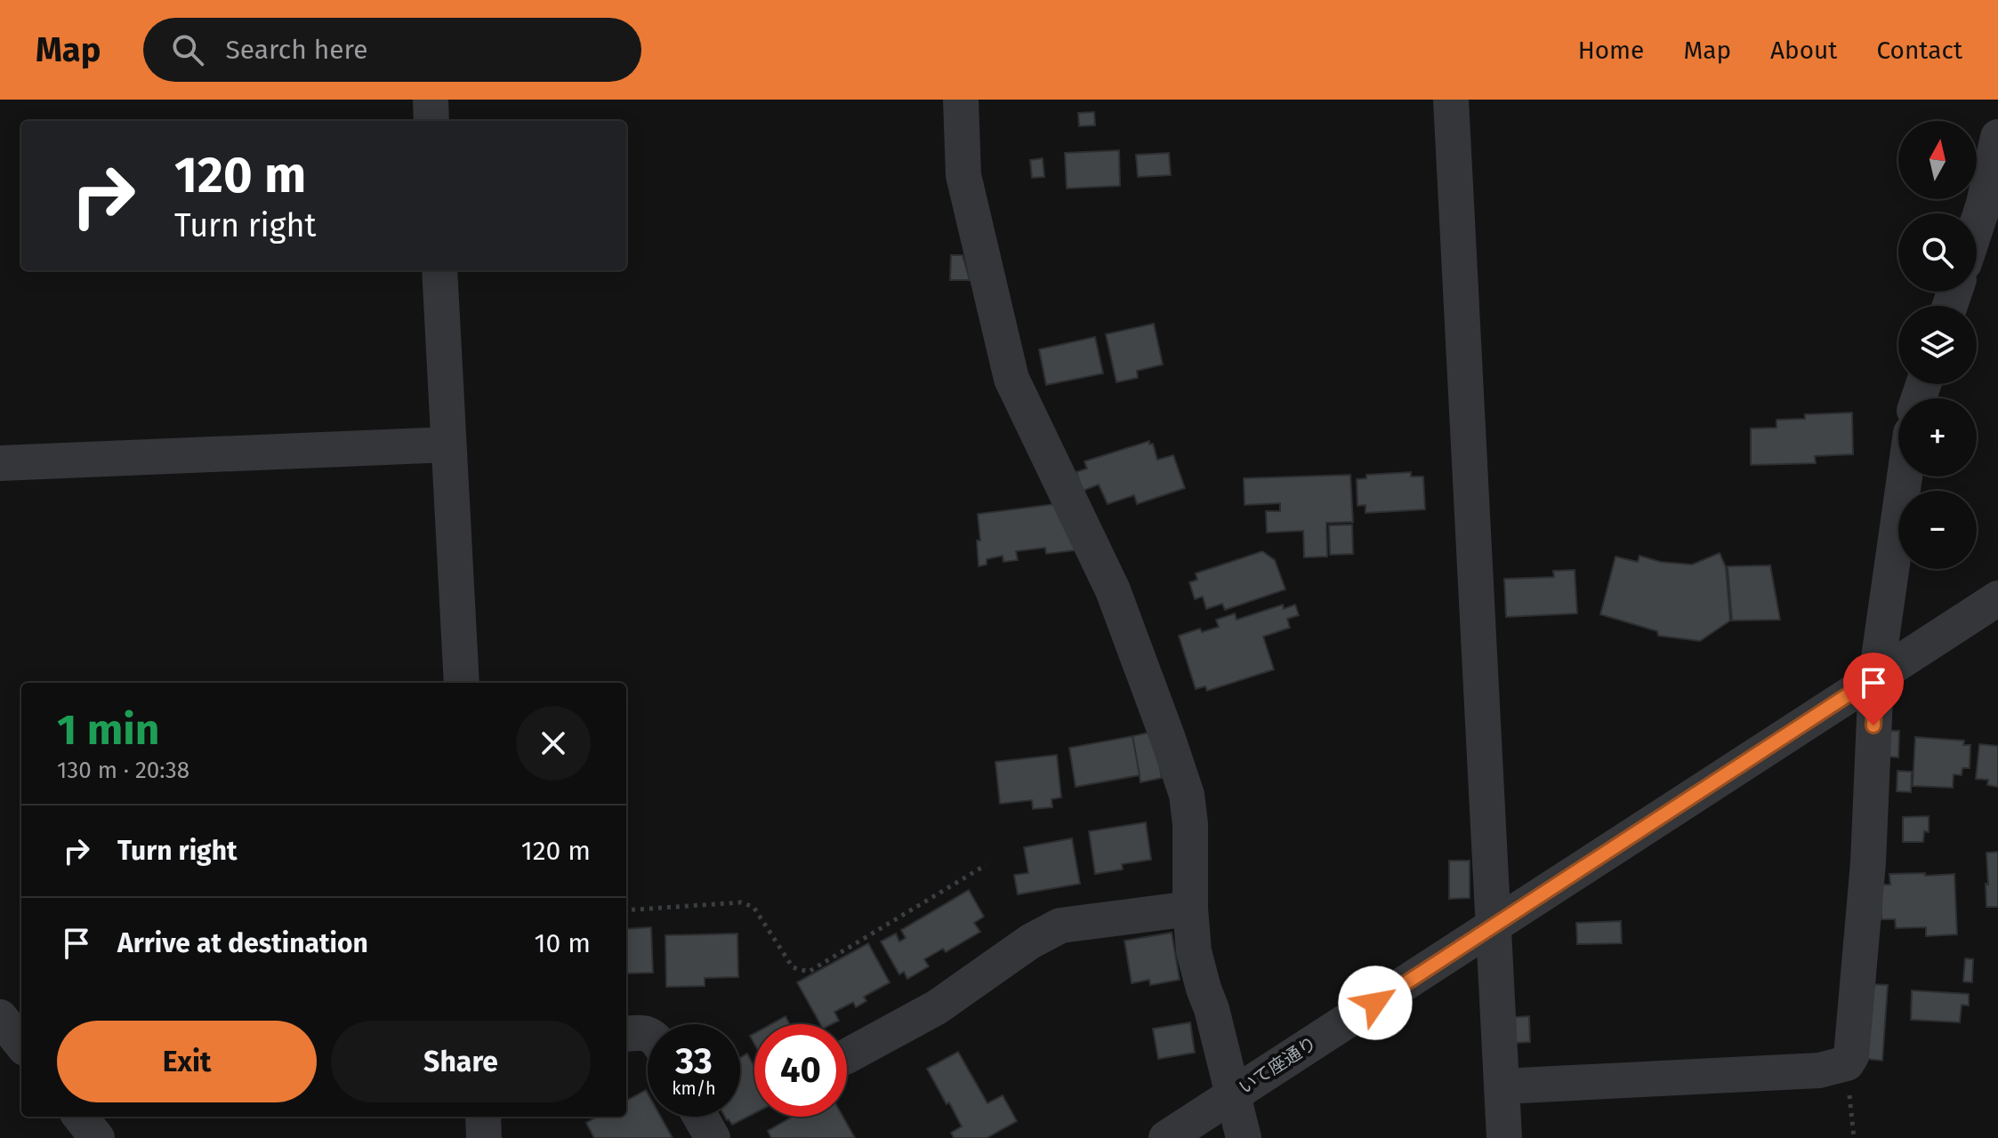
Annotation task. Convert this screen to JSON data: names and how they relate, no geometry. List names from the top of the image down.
{
  "streets": {
    "street": ["いて座通り"]
  },
  "north": "top",
  "page": {
    "header": "Map",
    "search": "Search here",
    "nav": [
      "Home",
      "Map",
      "About",
      "Contact"
    ],
    "map_buttons": ["+", "−"],
    "turn": ["120 m", "Turn right"],
    "heading": ["1 min", "130 m · 20:38"],
    "list": [
      {
        "name": "Turn right",
        "value": "120 m"
      },
      {
        "name": "Arrive at destination",
        "value": "10 m"
      }
    ],
    "buttons": ["Exit", "Share"],
    "speed": "33 km/h",
    "limit": "40"
  }
}
